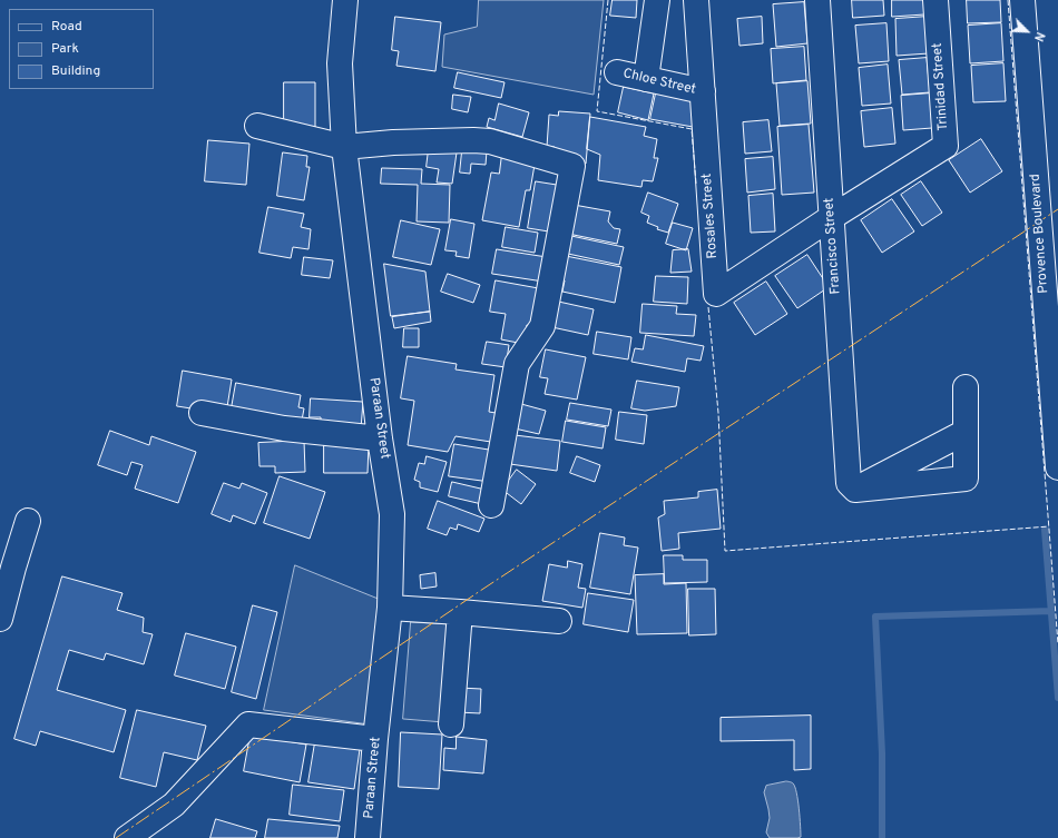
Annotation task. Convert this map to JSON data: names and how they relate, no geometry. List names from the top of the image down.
{
  "streets": {
    "street": [
      "Chloe Street",
      "Trinidad Street",
      "Rosales Street",
      "Provence Boulevard",
      "Francisco Street",
      "Paraan Street"
    ]
  },
  "crossings": [
    ["Chloe Street", "Rosales Street"],
    ["Trinidad Street", "Rosales Street"],
    ["Trinidad Street", "Francisco Street"],
    ["Rosales Street", "Francisco Street"]
  ],
  "legend": ["Road", "Park", "Building"],
  "north": "bottom right"
}
